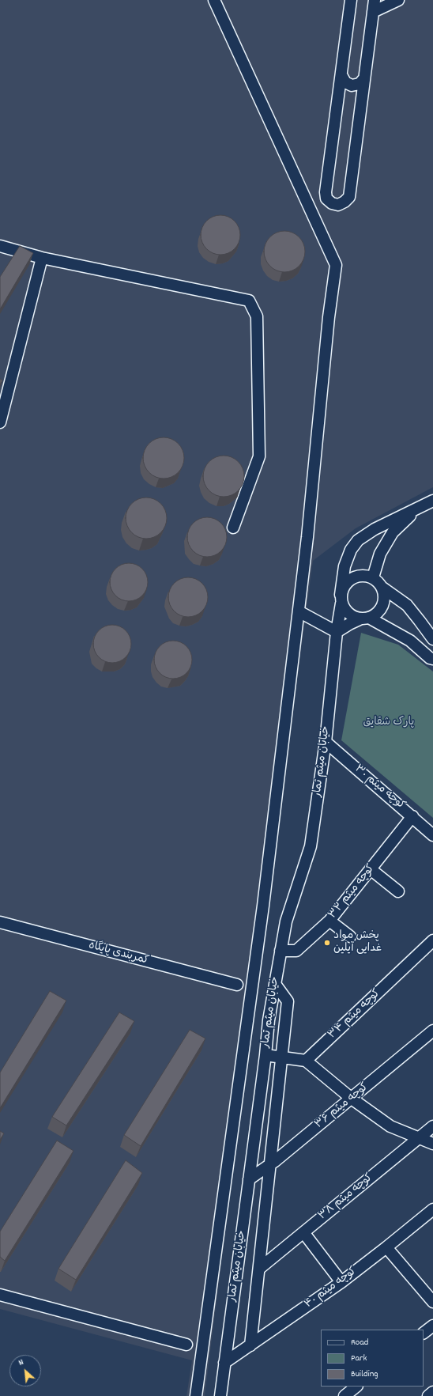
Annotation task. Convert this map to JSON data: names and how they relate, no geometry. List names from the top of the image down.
{
  "streets": {
    "street": [
      "خیابان میثم تمار",
      "کوچه میثم ۳۰",
      "کوچه میثم ۳۲",
      "کمربندی پایگاه",
      "کوچه میثم ۳۴",
      "کوچه میثم ۳۶",
      "کوچه میثم ۳۸",
      "کوچه میثم ۴۰"
    ]
  },
  "crossings": [
    ["خیابان میثم تمار", "کوچه میثم ۳۰"],
    ["خیابان میثم تمار", "کوچه میثم ۳۲"],
    ["خیابان میثم تمار", "کوچه میثم ۳۶"],
    ["خیابان میثم تمار", "کوچه میثم ۴۰"],
    ["کوچه میثم ۳۰", "کوچه میثم ۳۲"]
  ],
  "parks": ["پارک شقایق"],
  "places": ["پخش مواد غدایی آیلین"],
  "legend": ["Road", "Park", "Building"],
  "north": "top left"
}
